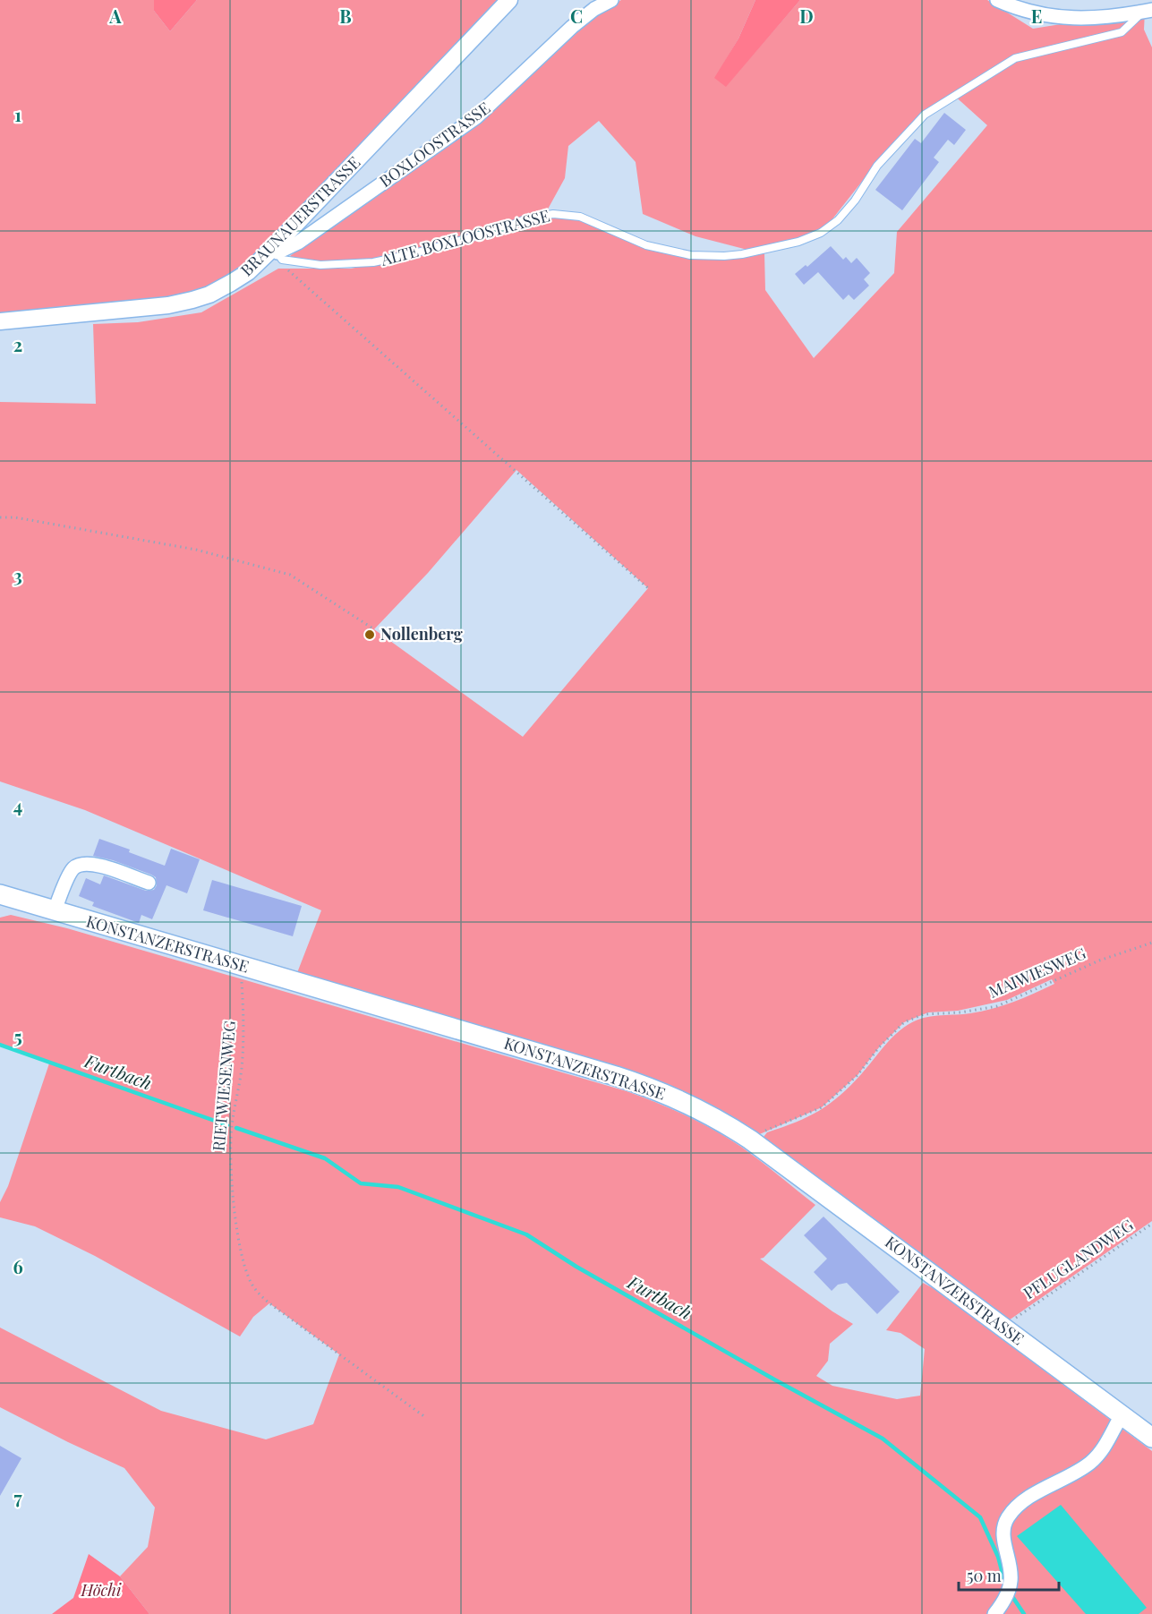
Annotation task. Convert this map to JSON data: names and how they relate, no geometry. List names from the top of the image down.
{
  "streets": {
    "main road": ["KONSTANZERSTRASSE"],
    "street": ["BOXLOOSTRASSE", "BRAUNAUERSTRASSE"],
    "lane": ["ALTE BOXLOOSTRASSE"],
    "path": ["MAIWIESWEG", "RIETWIESENWEG", "PFLUGLANDWEG"]
  },
  "crossings": [
    ["BOXLOOSTRASSE", "BRAUNAUERSTRASSE"],
    ["BOXLOOSTRASSE", "ALTE BOXLOOSTRASSE"],
    ["BRAUNAUERSTRASSE", "ALTE BOXLOOSTRASSE"],
    ["KONSTANZERSTRASSE", "MAIWIESWEG"],
    ["KONSTANZERSTRASSE", "RIETWIESENWEG"]
  ],
  "water": ["Furtbach"],
  "parks": ["Höchi"],
  "places": ["Nollenberg"],
  "scale_bar": "50 m",
  "grid": {
    "columns": [
      "A",
      "B",
      "C",
      "D",
      "E"
    ],
    "rows": [
      "1",
      "2",
      "3",
      "4",
      "5",
      "6",
      "7"
    ]
  }
}
